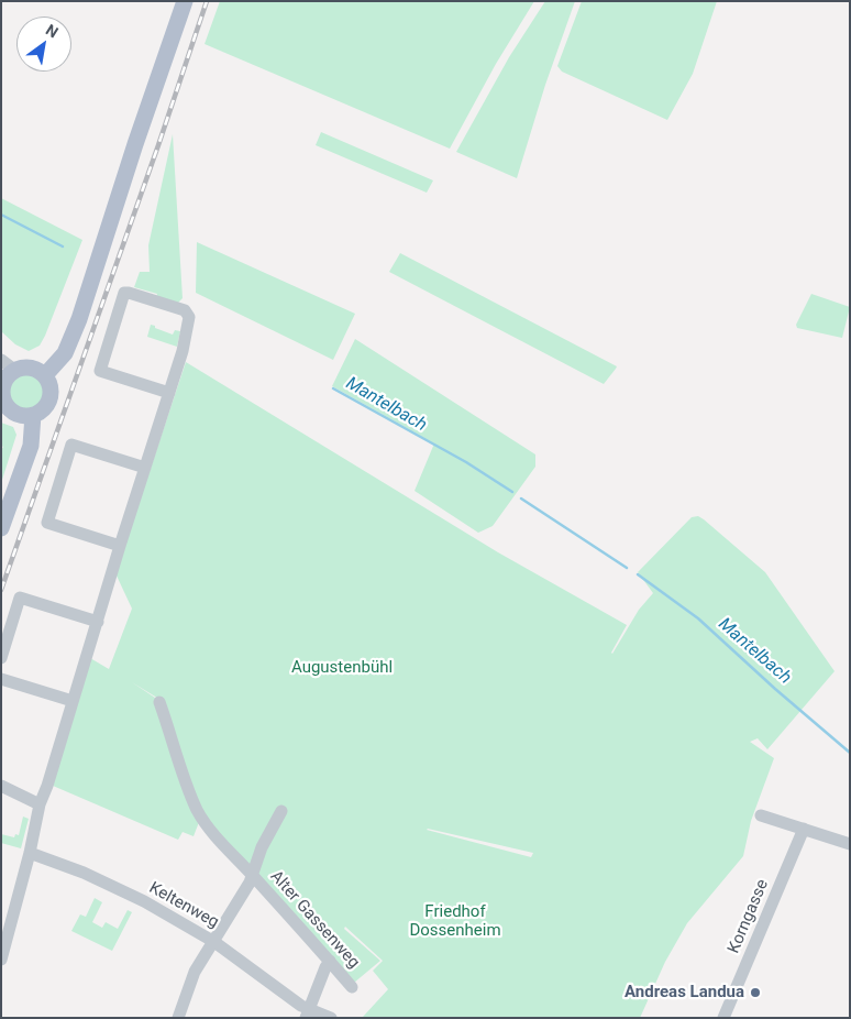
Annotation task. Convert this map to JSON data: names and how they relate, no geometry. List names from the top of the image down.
{
  "streets": {
    "street": ["Keltenweg", "Korngasse", "Alter Gassenweg"]
  },
  "water": ["Mantelbach"],
  "parks": ["Augustenbühl", "Friedhof Dossenheim"],
  "places": ["Andreas Landua"],
  "north": "top right"
}
